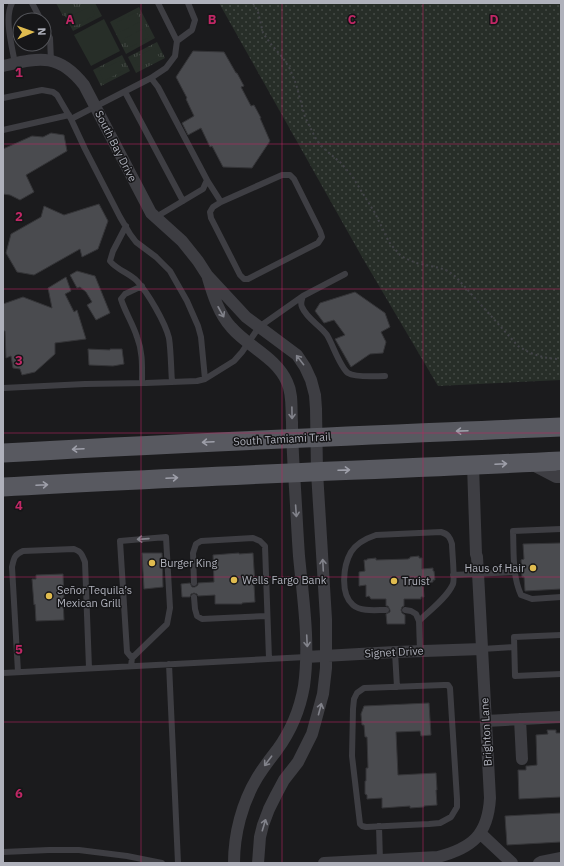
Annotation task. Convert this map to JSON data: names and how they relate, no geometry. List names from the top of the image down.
{
  "streets": {
    "main road": ["South Tamiami Trail"],
    "street": ["South Bay Drive", "Signet Drive", "Brighton Lane"]
  },
  "crossings": [
    ["South Bay Drive", "South Tamiami Trail"],
    ["South Bay Drive", "Signet Drive"],
    ["Signet Drive", "Brighton Lane"]
  ],
  "places": [
    "Burger King",
    "Haus of Hair",
    "Wells Fargo Bank",
    "Truist",
    "Señor Tequila’s Mexican Grill"
  ],
  "north": "right",
  "grid": {
    "columns": [
      "A",
      "B",
      "C",
      "D"
    ],
    "rows": [
      "1",
      "2",
      "3",
      "4",
      "5",
      "6"
    ]
  }
}
